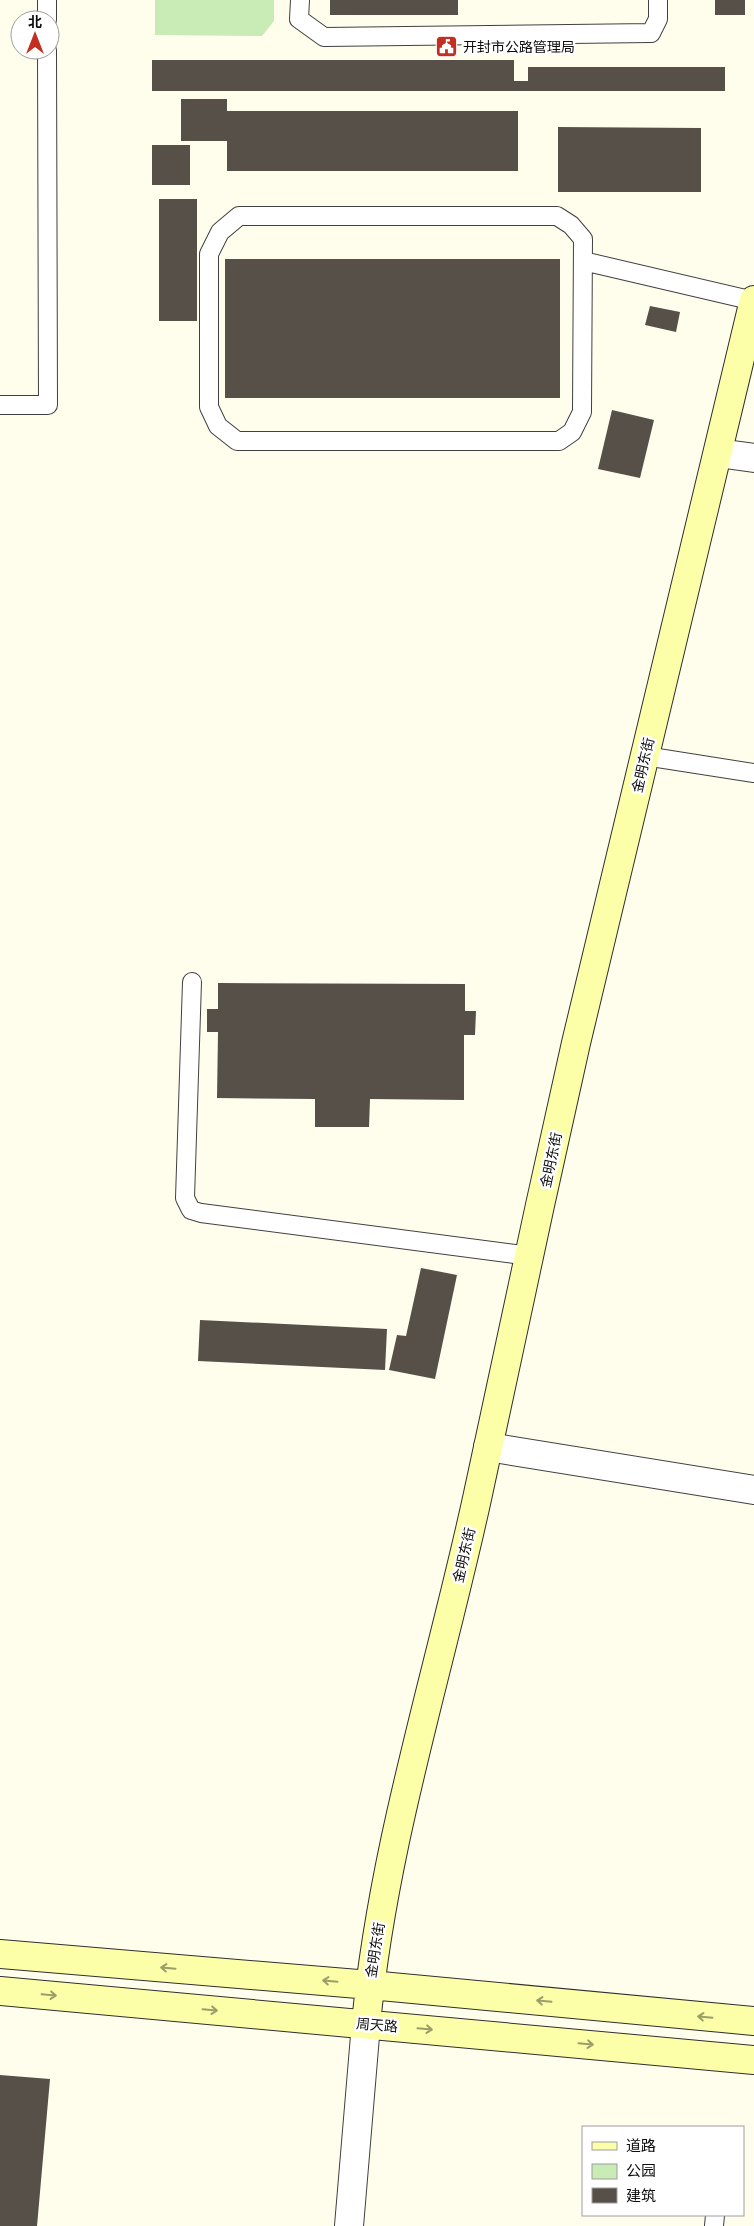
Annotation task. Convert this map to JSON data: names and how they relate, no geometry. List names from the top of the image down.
{
  "streets": {
    "street": ["金明东街", "周天路"]
  },
  "crossings": [
    ["金明东街", "周天路"]
  ],
  "places": {
    "public building": ["开封市公路管理局"]
  },
  "legend": ["道路", "公园", "建筑"],
  "north": "top"
}
